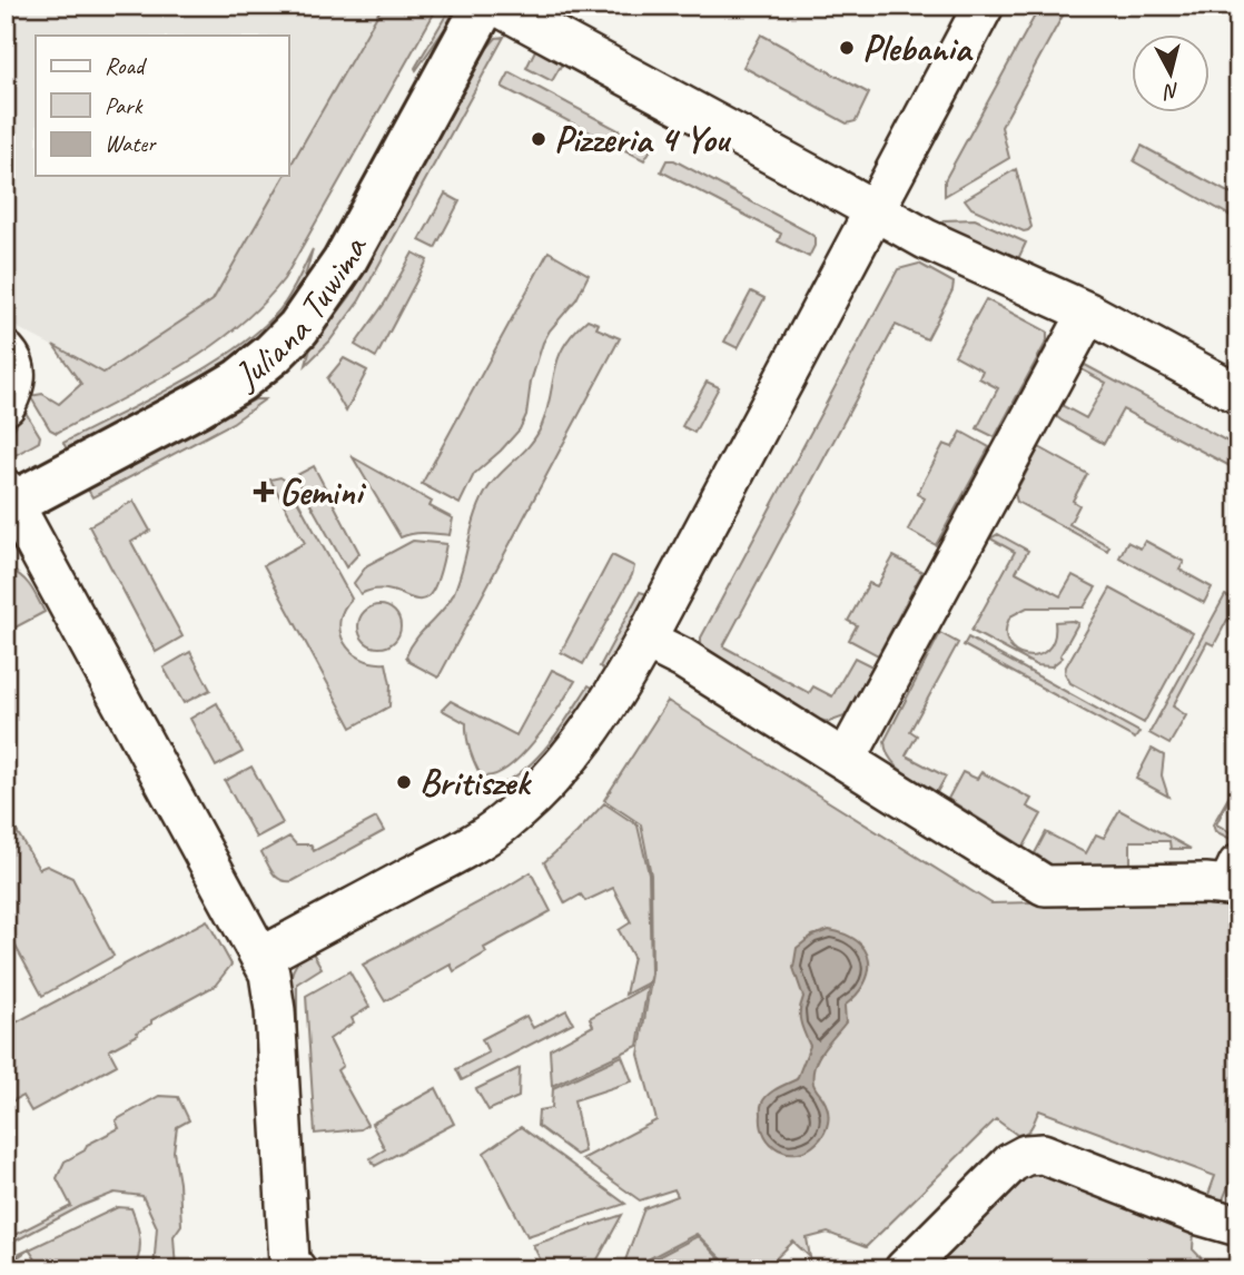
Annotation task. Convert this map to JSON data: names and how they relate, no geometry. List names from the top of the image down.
{
  "streets": {
    "street": ["Juliana Tuwima"]
  },
  "places": {
    "other": ["Plebania", "Pizzeria 4 You", "Britiszek"],
    "health": ["Gemini"]
  },
  "legend": ["Road", "Park", "Water"],
  "north": "bottom"
}
